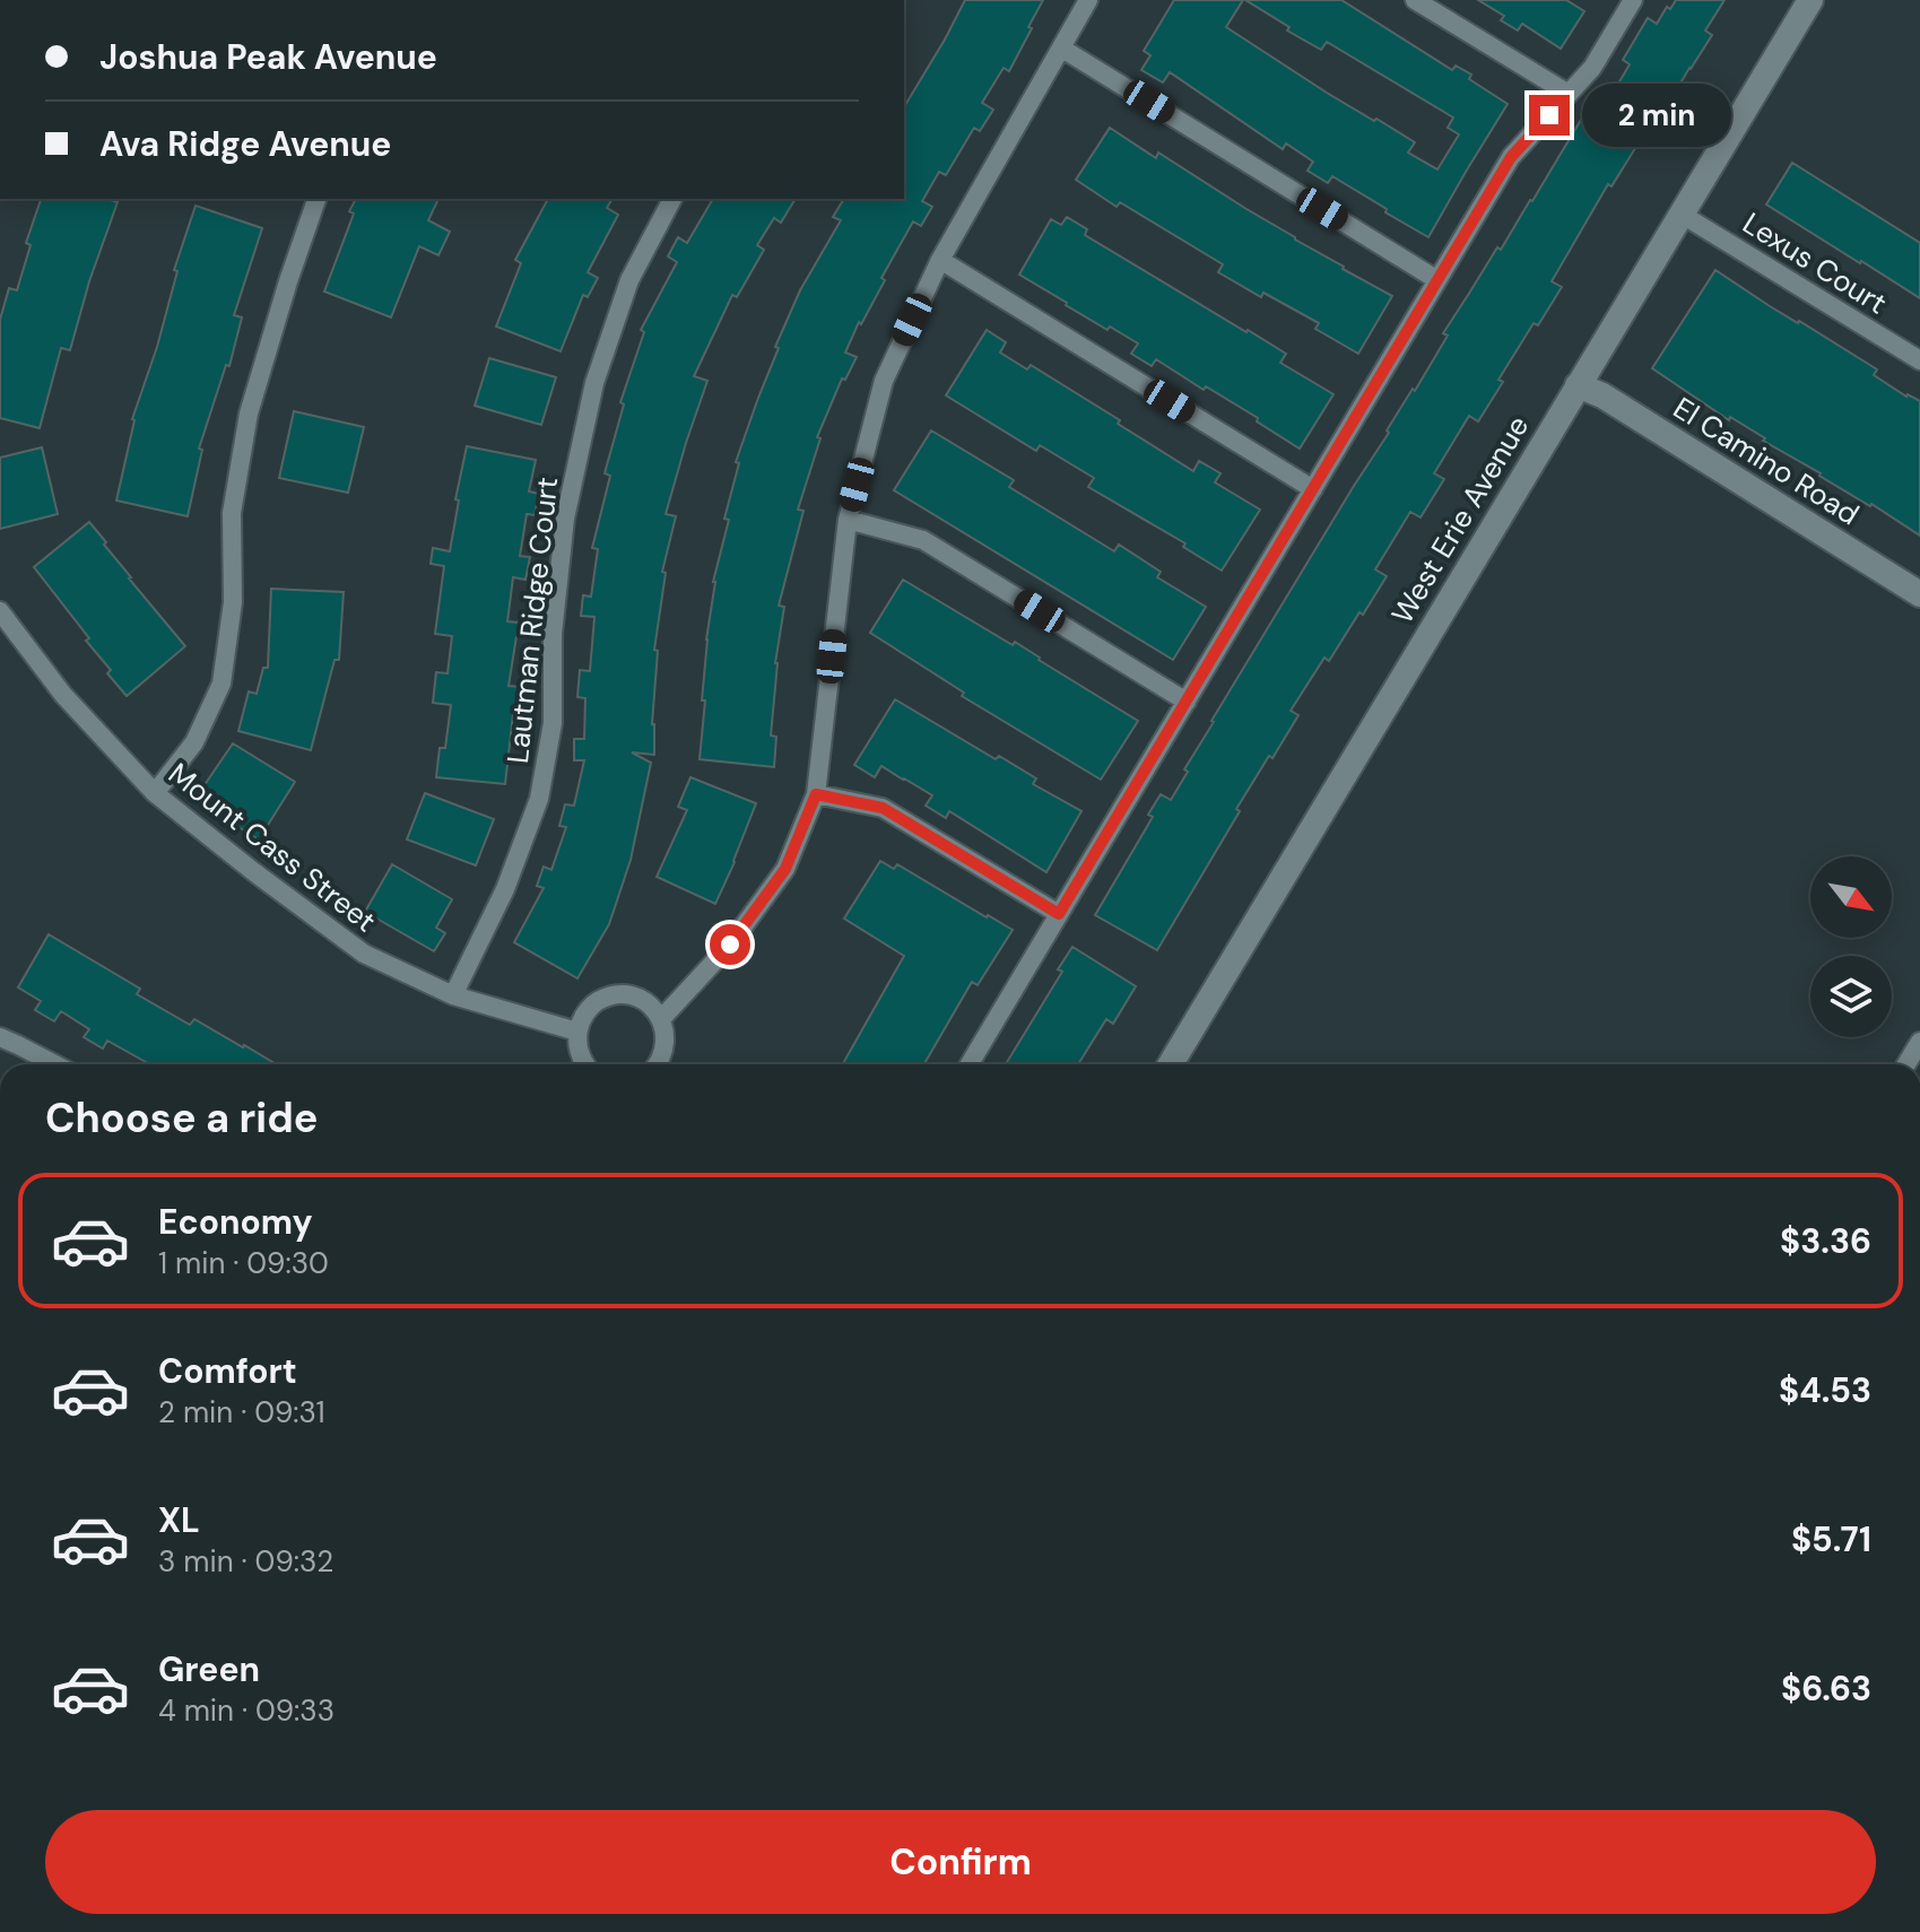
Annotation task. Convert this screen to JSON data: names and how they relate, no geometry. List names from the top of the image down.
{
  "streets": {
    "street": [
      "Lexus Court",
      "El Camino Road",
      "West Erie Avenue",
      "Lautman Ridge Court",
      "Mount Cass Street"
    ]
  },
  "crossings": [
    ["Lexus Court", "West Erie Avenue"],
    ["El Camino Road", "West Erie Avenue"],
    ["Lautman Ridge Court", "Mount Cass Street"]
  ],
  "north": "bottom right",
  "page": {
    "banner": ["Joshua Peak Avenue", "Ava Ridge Avenue"],
    "bubble": "2 min",
    "heading": "Choose a ride",
    "list": [
      {
        "name": "Economy",
        "note": "1 min · 09:30",
        "value": "$3.36"
      },
      {
        "name": "Comfort",
        "note": "2 min · 09:31",
        "value": "$4.53"
      },
      {
        "name": "XL",
        "note": "3 min · 09:32",
        "value": "$5.71"
      },
      {
        "name": "Green",
        "note": "4 min · 09:33",
        "value": "$6.63"
      }
    ],
    "buttons": "Confirm"
  }
}
